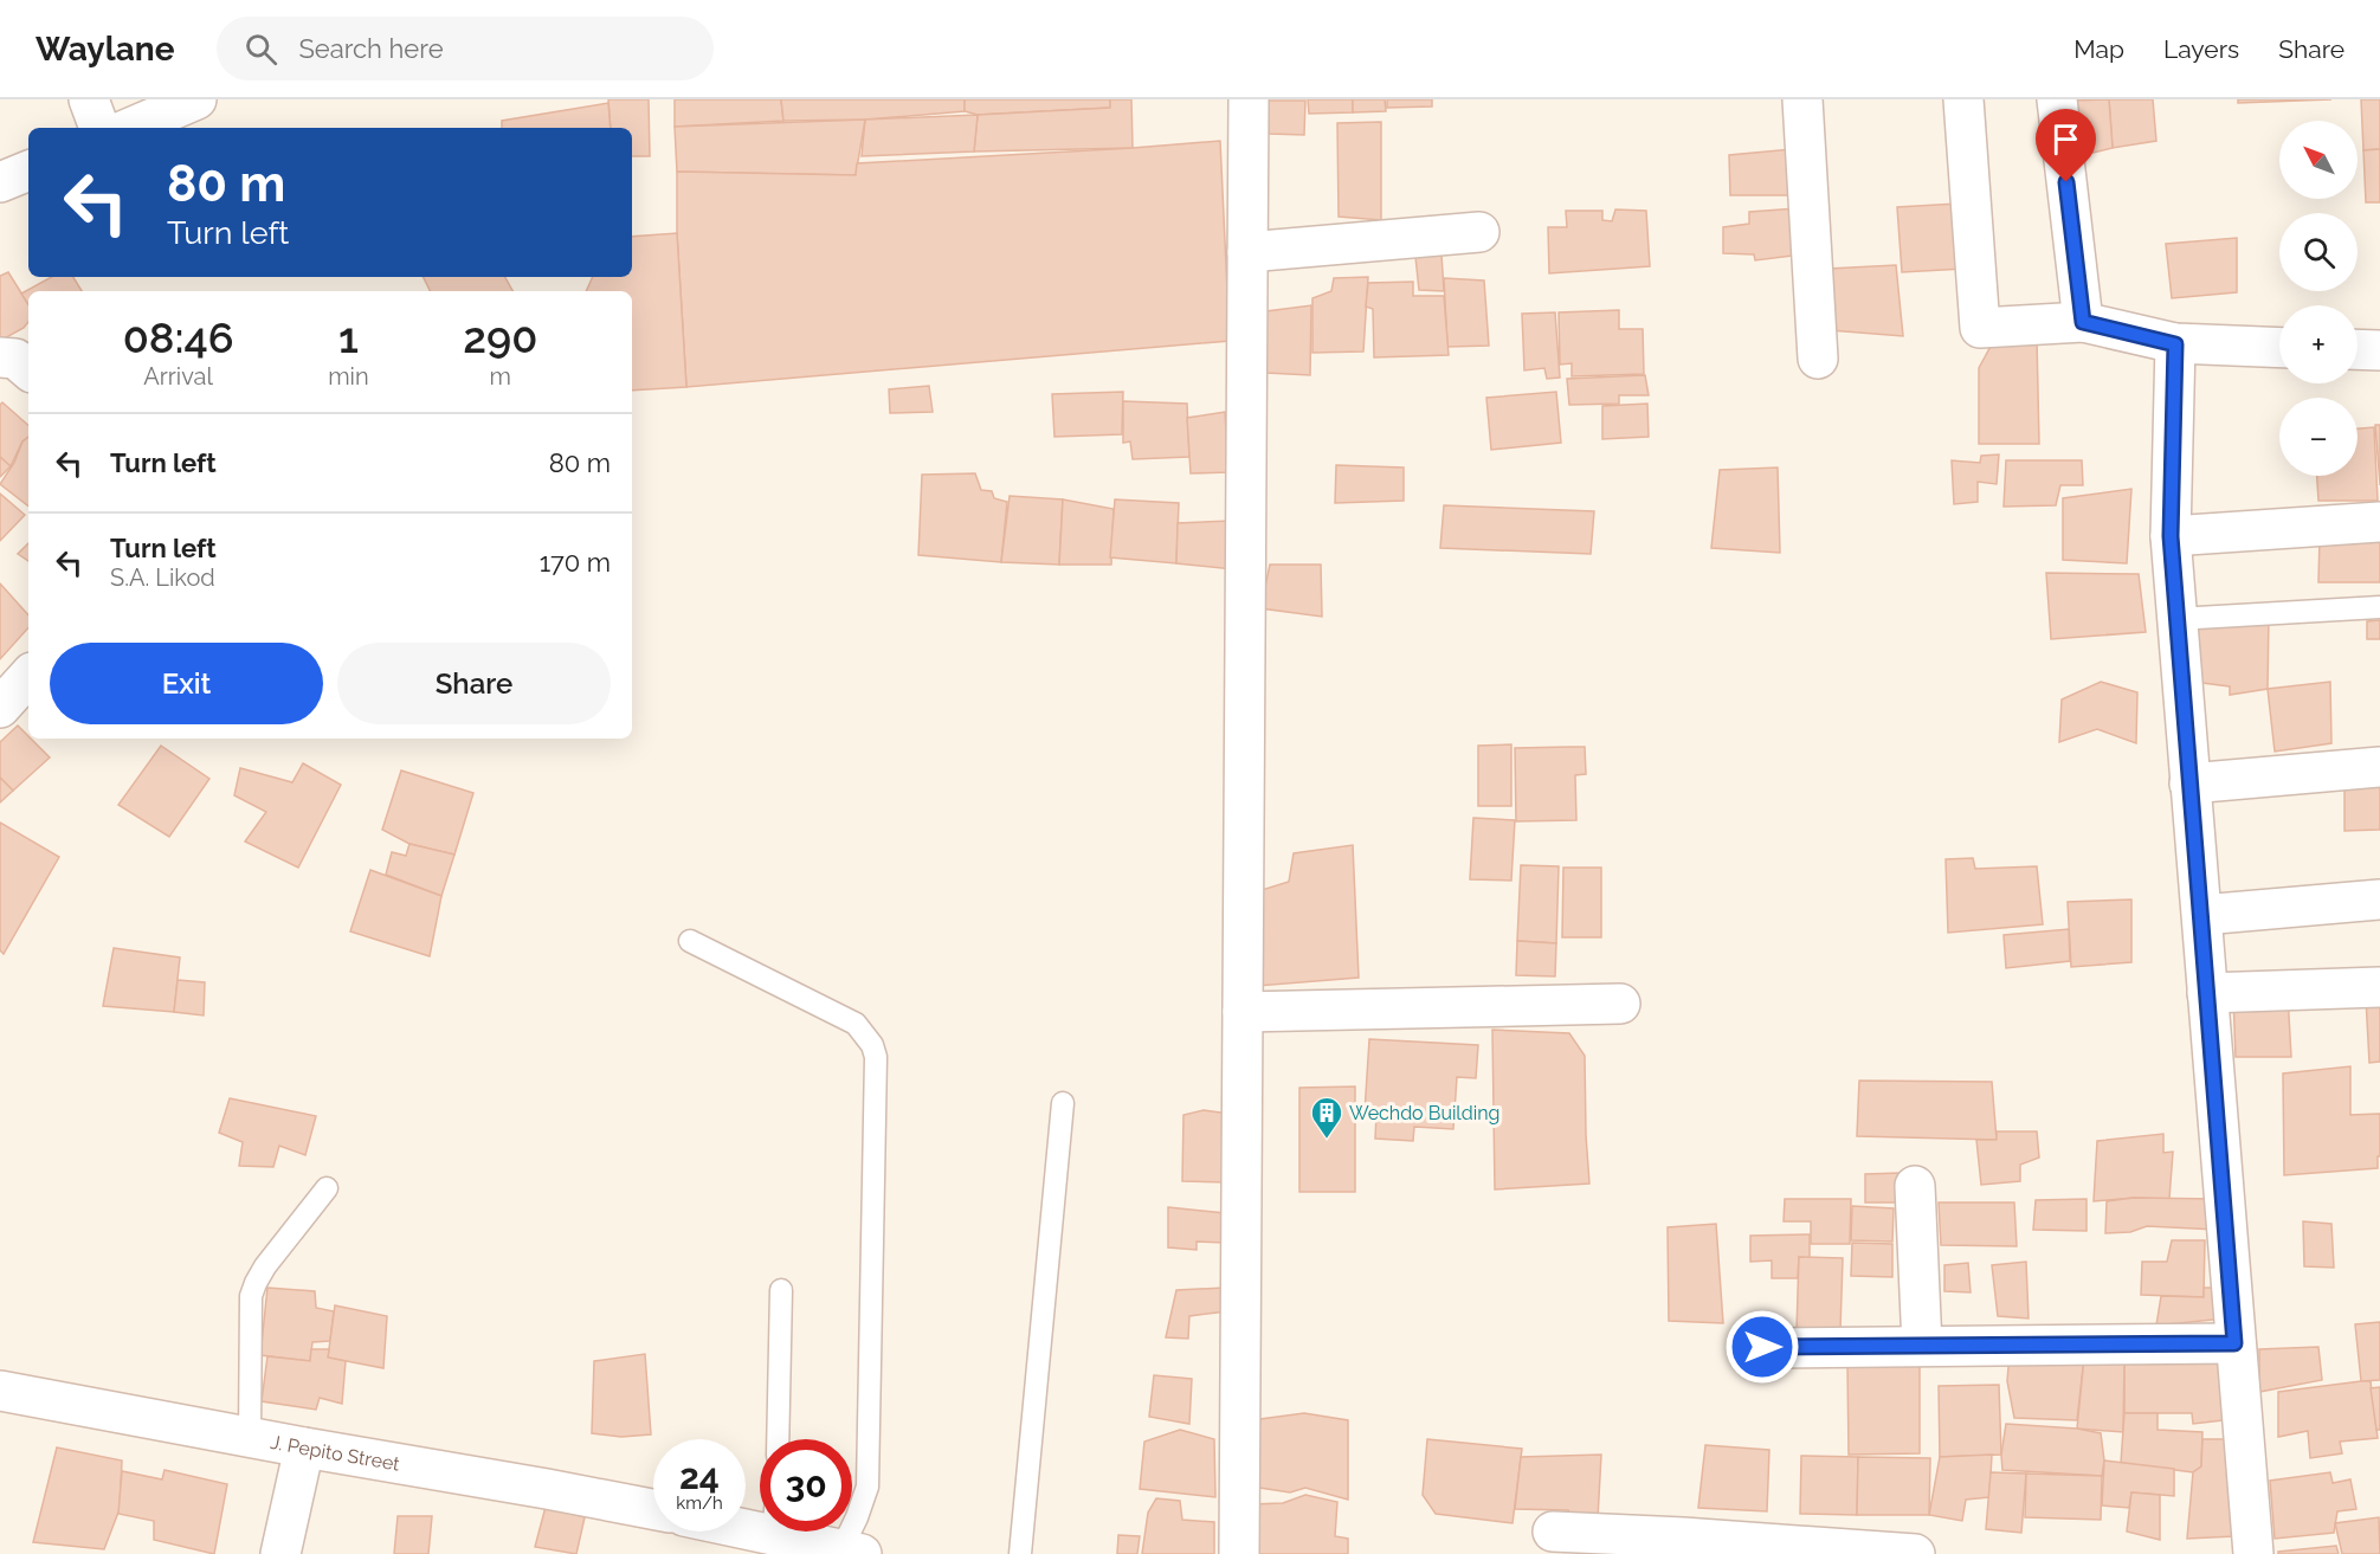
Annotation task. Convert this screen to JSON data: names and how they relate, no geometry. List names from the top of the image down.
{
  "streets": {
    "street": ["J. Pepito Street"]
  },
  "places": {
    "building": ["Wechdo Building"]
  },
  "north": "top left",
  "page": {
    "header": "Waylane",
    "search": "Search here",
    "nav": ["Map", "Layers", "Share"],
    "map_buttons": ["+", "−"],
    "turn": ["80 m", "Turn left"],
    "eta": [
      "08:46",
      "Arrival",
      "1",
      "min",
      "290",
      "m"
    ],
    "list": [
      {
        "name": "Turn left",
        "value": "80 m"
      },
      {
        "name": "Turn left",
        "note": "S.A. Likod",
        "value": "170 m"
      }
    ],
    "buttons": ["Exit", "Share"],
    "speed": "24 km/h",
    "limit": "30"
  }
}
